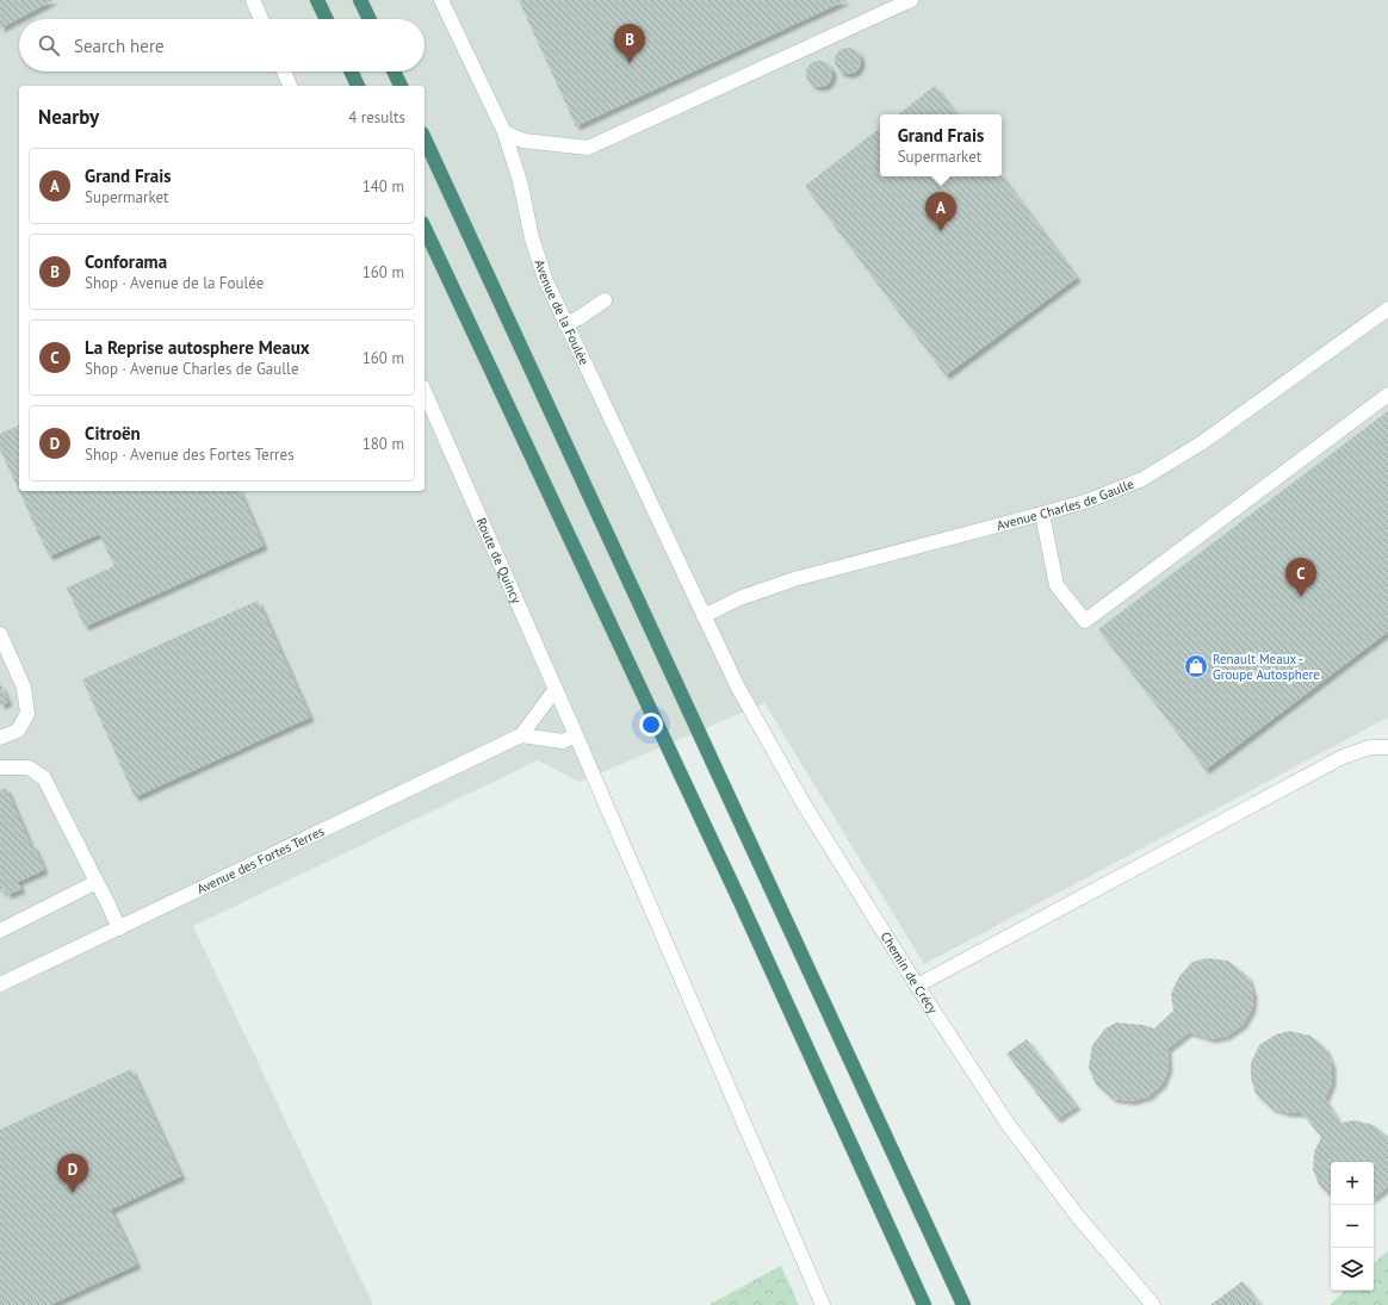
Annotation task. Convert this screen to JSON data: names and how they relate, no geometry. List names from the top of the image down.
{
  "streets": {
    "street": [
      "Avenue de la Foulée",
      "Avenue Charles de Gaulle",
      "Route de Quincy",
      "Avenue des Fortes Terres",
      "Chemin de Crécy"
    ]
  },
  "crossings": [
    ["Avenue de la Foulée", "Avenue Charles de Gaulle"],
    ["Avenue de la Foulée", "Chemin de Crécy"],
    ["Avenue Charles de Gaulle", "Chemin de Crécy"],
    ["Route de Quincy", "Avenue des Fortes Terres"]
  ],
  "places": {
    "shop": ["Renault Meaux - Groupe Autosphere"]
  },
  "page": {
    "search": "Search here",
    "pins": [
      "B",
      "A",
      "C",
      "D"
    ],
    "heading": ["Nearby", "4 results"],
    "popup": ["Grand Frais", "Supermarket"],
    "list": [
      {
        "mark": "A",
        "name": "Grand Frais",
        "note": "Supermarket",
        "value": "140 m"
      },
      {
        "mark": "B",
        "name": "Conforama",
        "note": "Shop · Avenue de la Foulée",
        "value": "160 m"
      },
      {
        "mark": "C",
        "name": "La Reprise autosphere Meaux",
        "note": "Shop · Avenue Charles de Gaulle",
        "value": "160 m"
      },
      {
        "mark": "D",
        "name": "Citroën",
        "note": "Shop · Avenue des Fortes Terres",
        "value": "180 m"
      }
    ],
    "map_buttons": ["+", "−"]
  }
}
